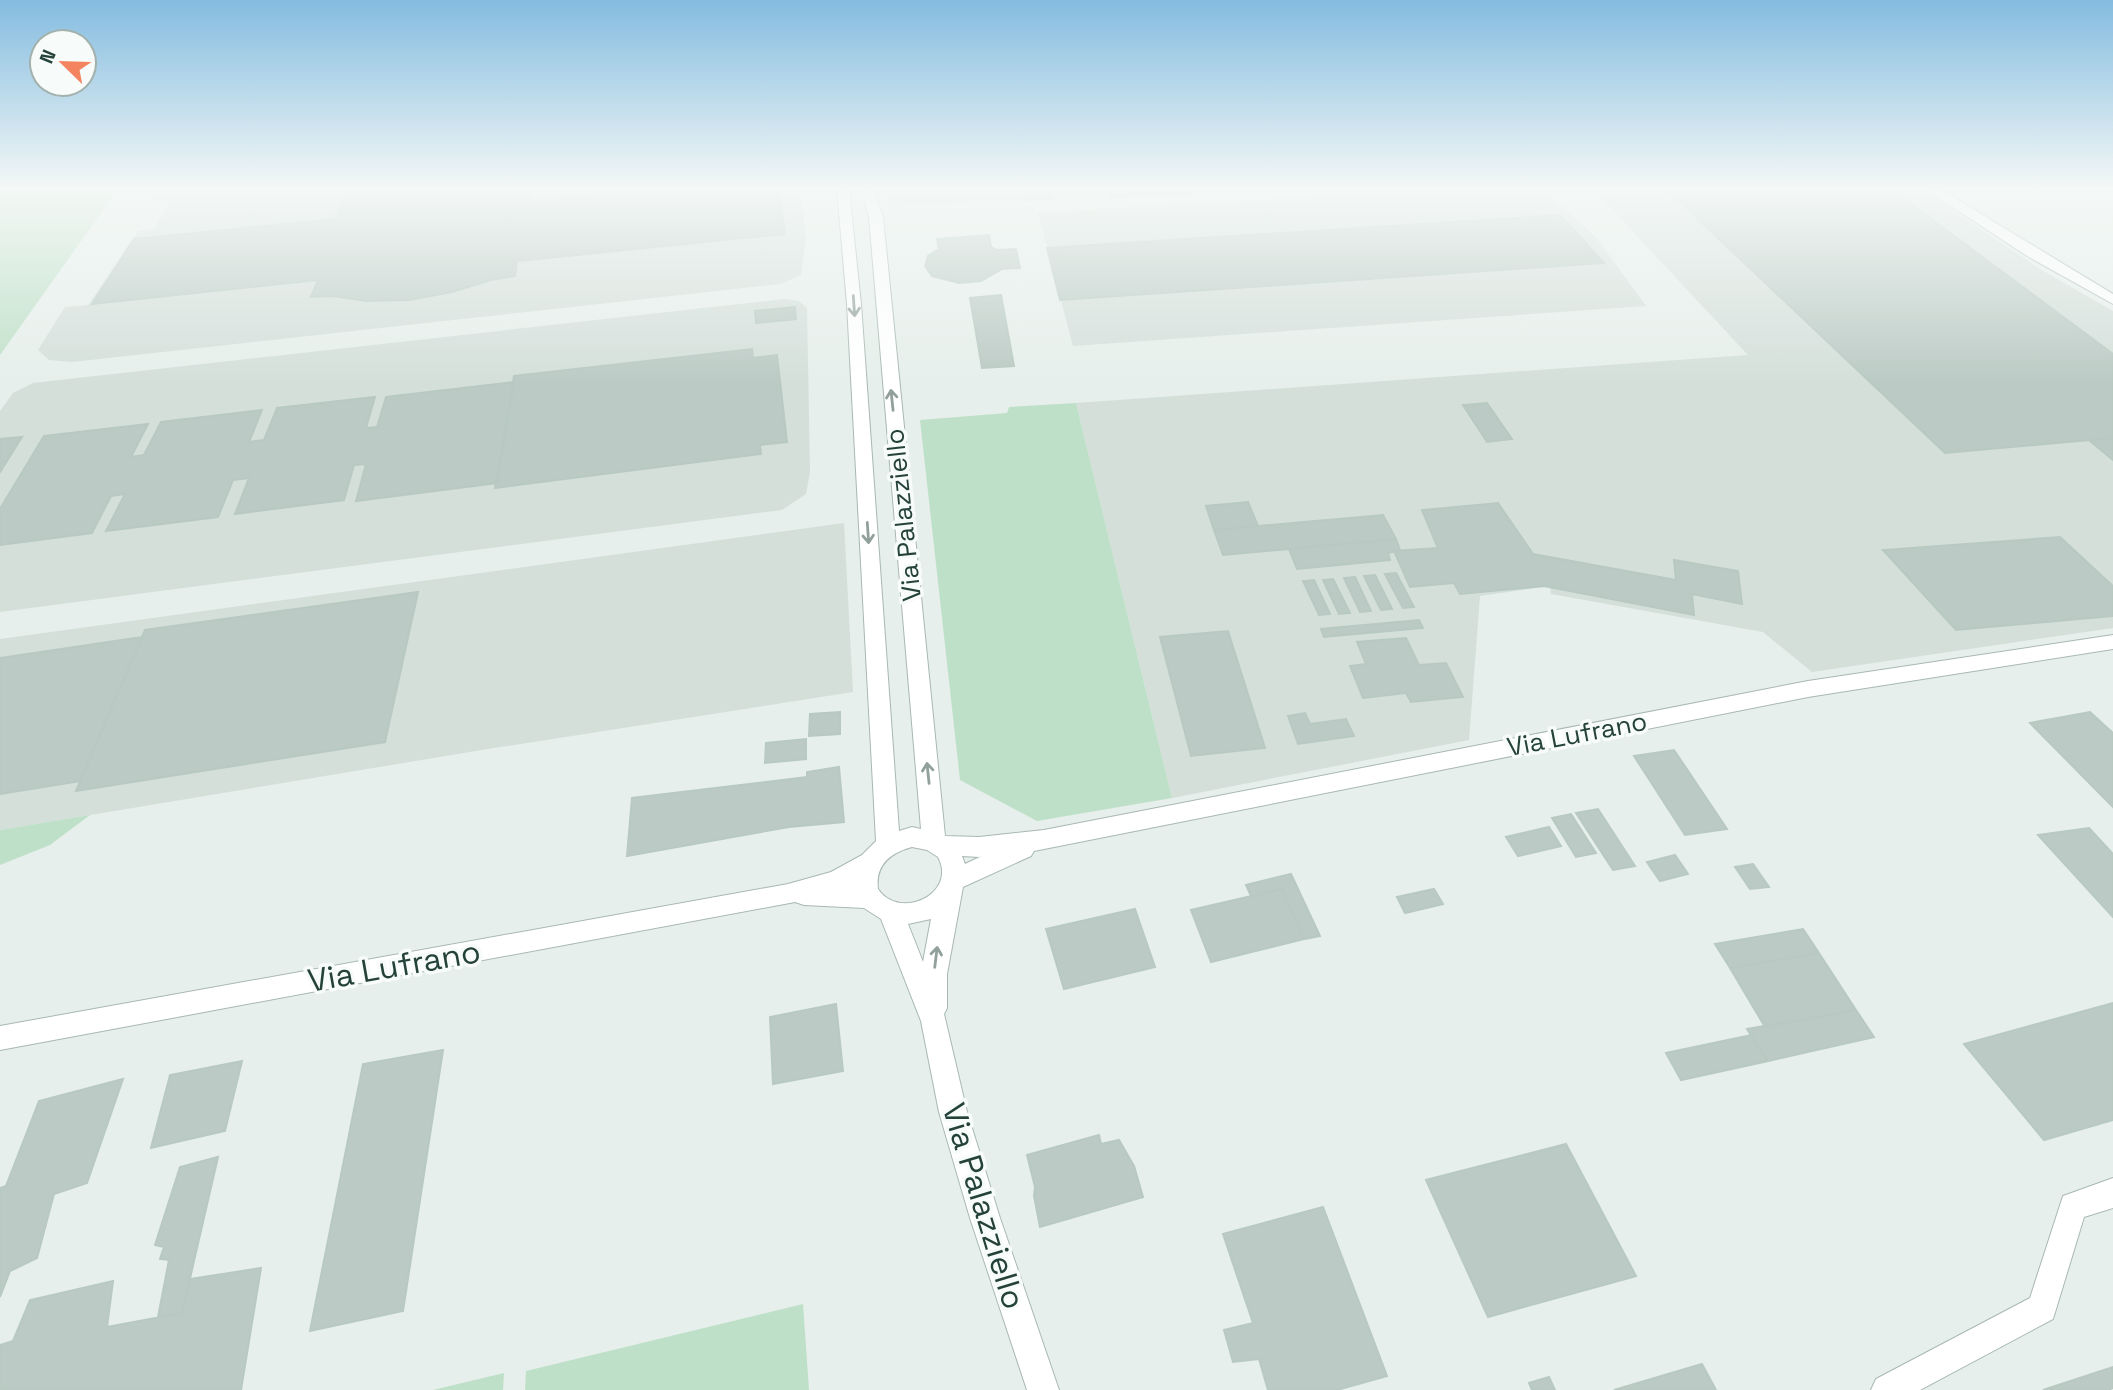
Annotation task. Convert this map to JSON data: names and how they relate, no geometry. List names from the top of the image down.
{
  "streets": {
    "street": ["Via Palazziello", "Via Lufrano"]
  },
  "crossings": [
    ["Via Palazziello", "Via Lufrano"]
  ],
  "north": "top left"
}
